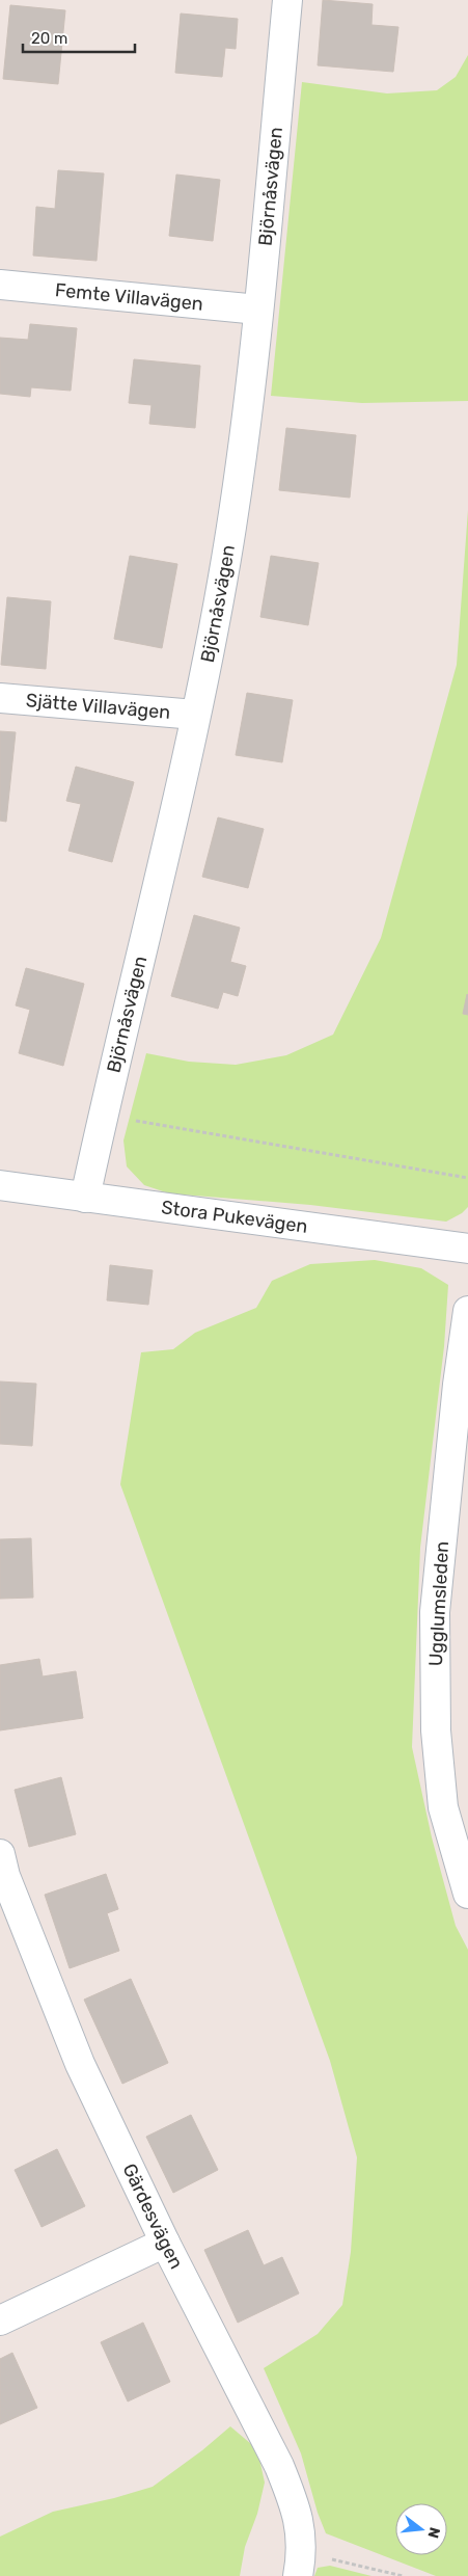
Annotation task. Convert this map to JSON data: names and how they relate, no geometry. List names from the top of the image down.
{
  "streets": {
    "street": [
      "Björnåsvägen",
      "Femte Villavägen",
      "Sjätte Villavägen",
      "Stora Pukevägen",
      "Ugglumsleden",
      "Gärdesvägen"
    ]
  },
  "crossings": [
    ["Björnåsvägen", "Femte Villavägen"],
    ["Björnåsvägen", "Sjätte Villavägen"],
    ["Björnåsvägen", "Stora Pukevägen"]
  ],
  "scale_bar": "20 m",
  "north": "right"
}
